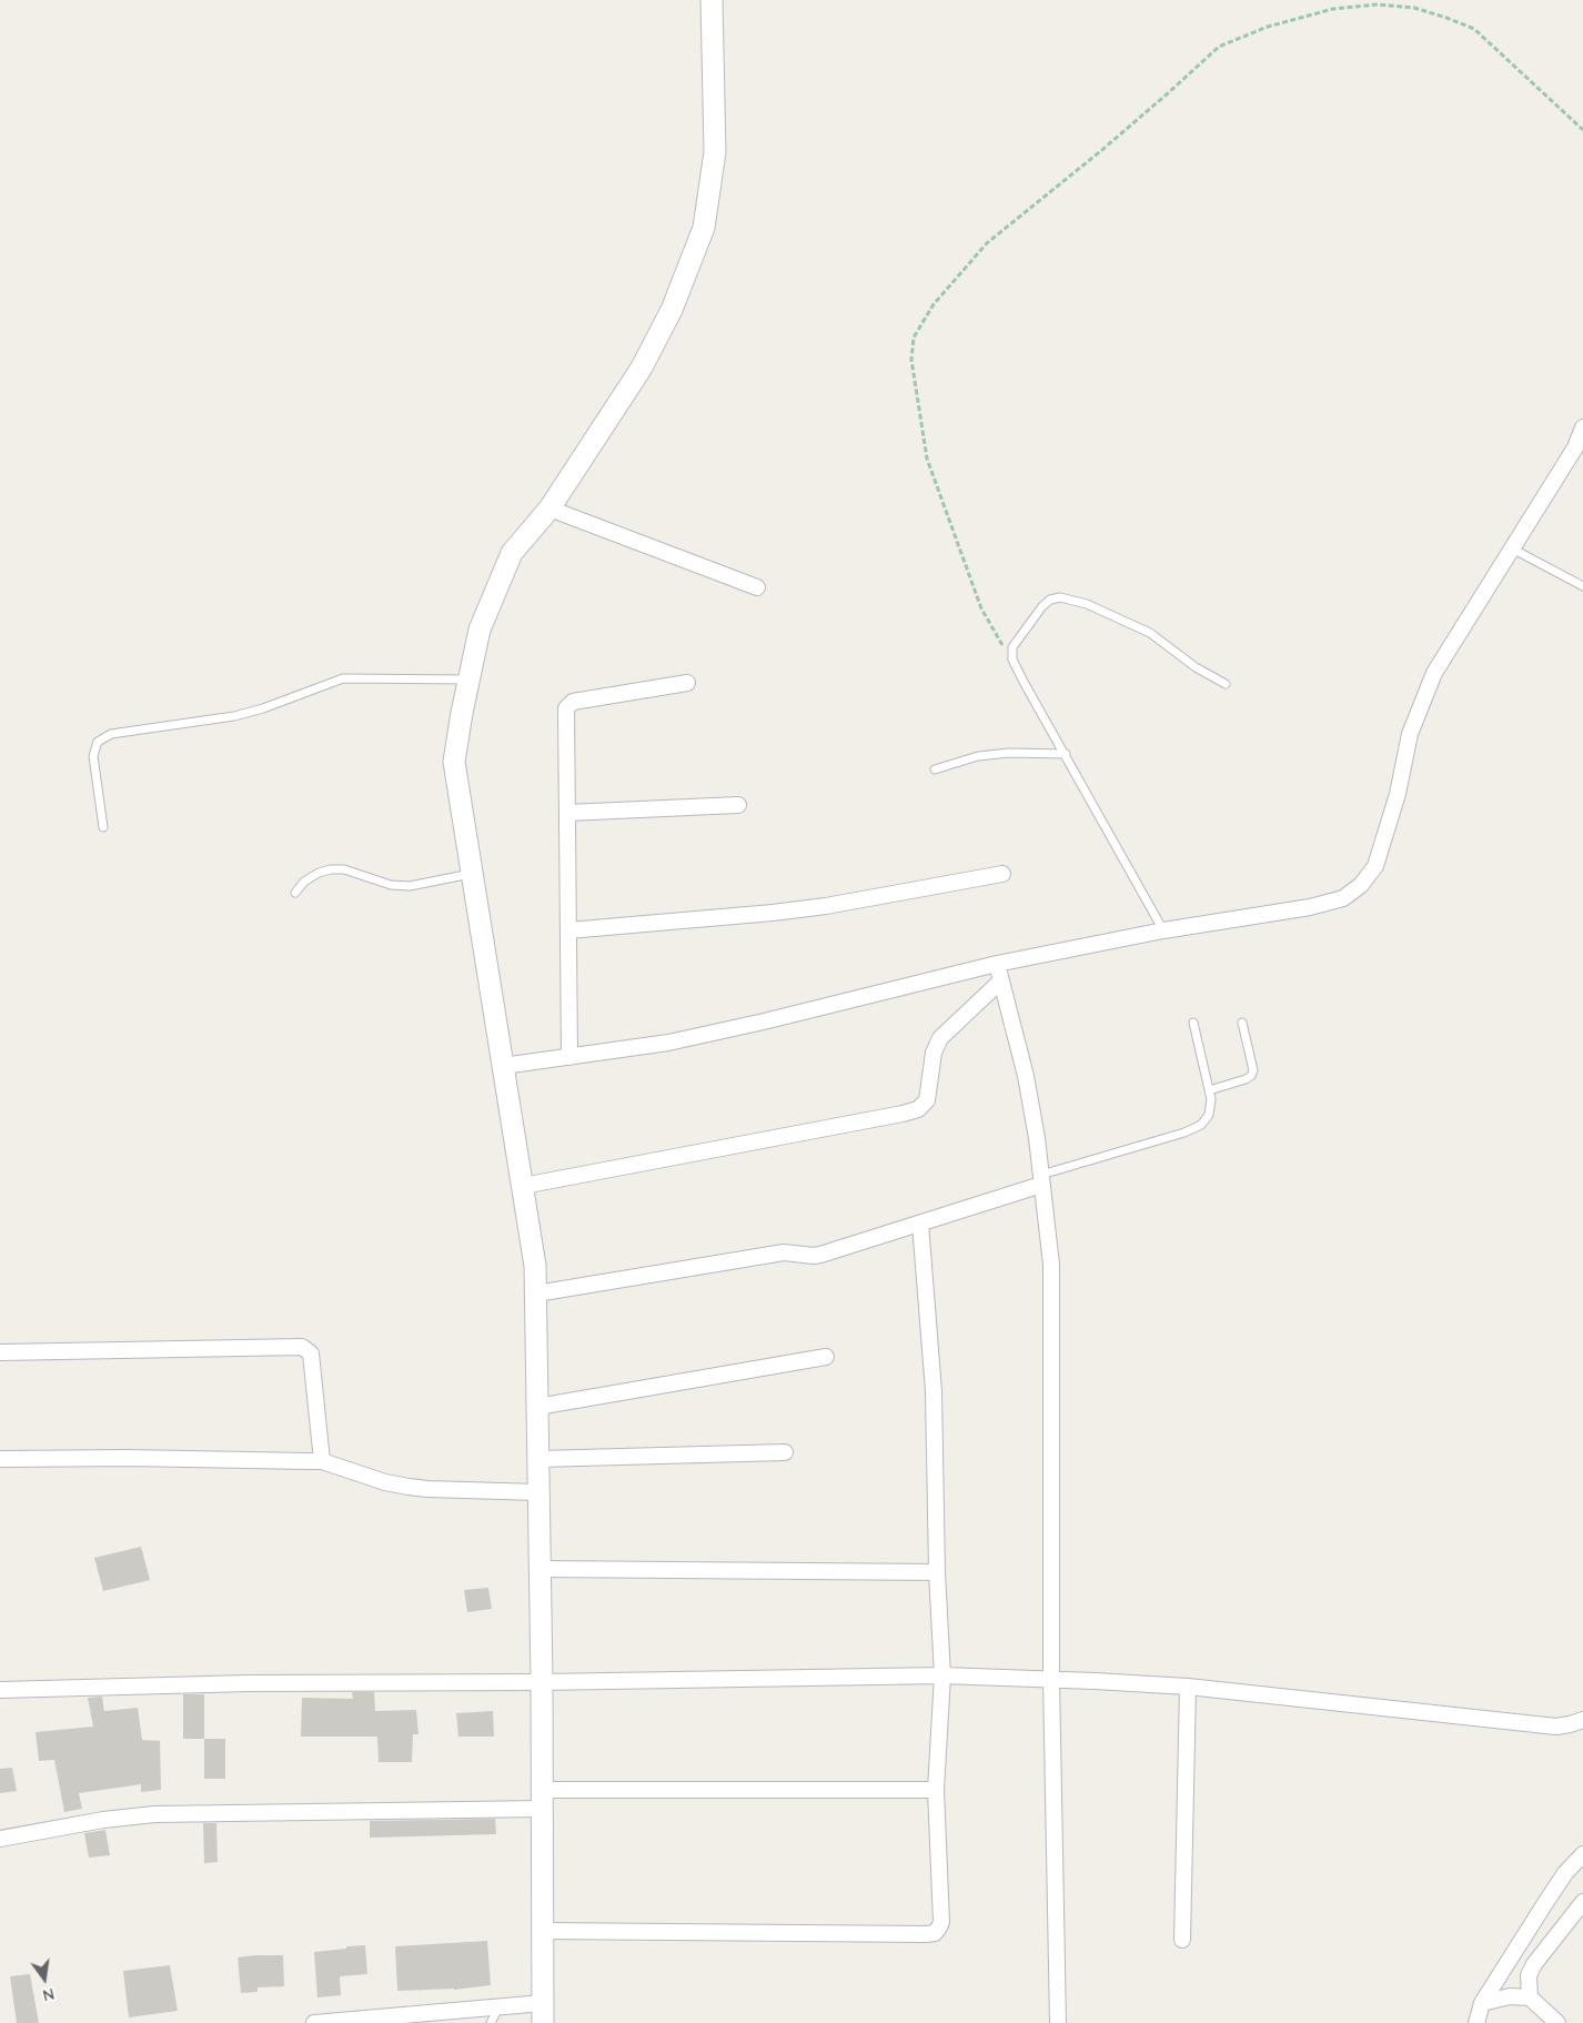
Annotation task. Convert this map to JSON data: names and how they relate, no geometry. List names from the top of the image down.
{
  "north": "bottom"
}
